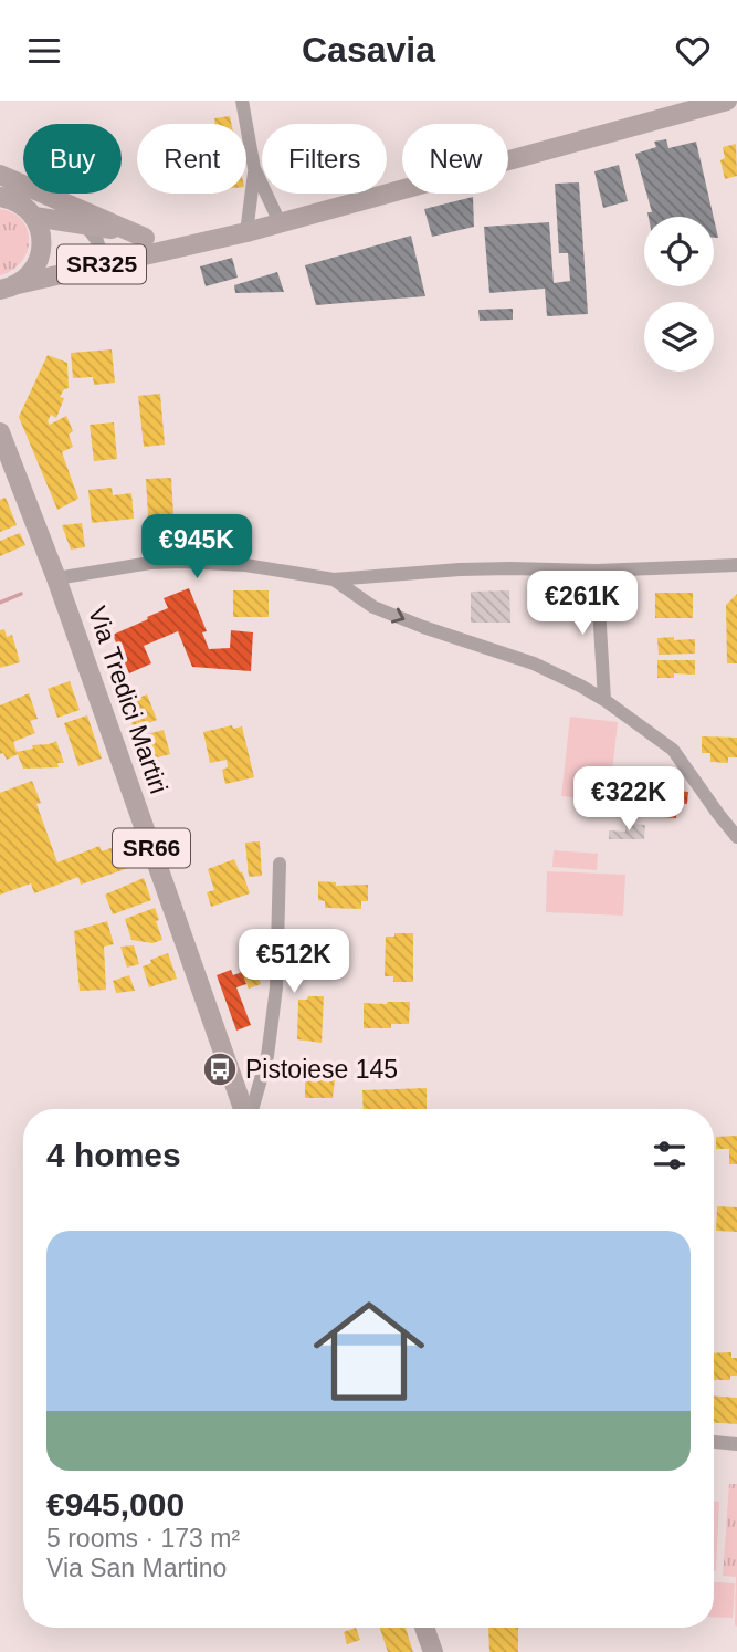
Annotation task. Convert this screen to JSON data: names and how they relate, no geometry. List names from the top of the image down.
{
  "streets": {
    "main road": ["SR325", "Via Tredici Martiri", "SR66"]
  },
  "places": {
    "bus stop": ["Pistoiese 145"]
  },
  "page": {
    "header": "Casavia",
    "chip": [
      "Buy",
      "Rent",
      "Filters",
      "New"
    ],
    "price": [
      "€945K",
      "€261K",
      "€322K",
      "€512K"
    ],
    "heading": "4 homes",
    "list": [
      {
        "name": "€945,000",
        "note": "5 rooms · 173 m² · Via San Martino"
      }
    ]
  }
}
